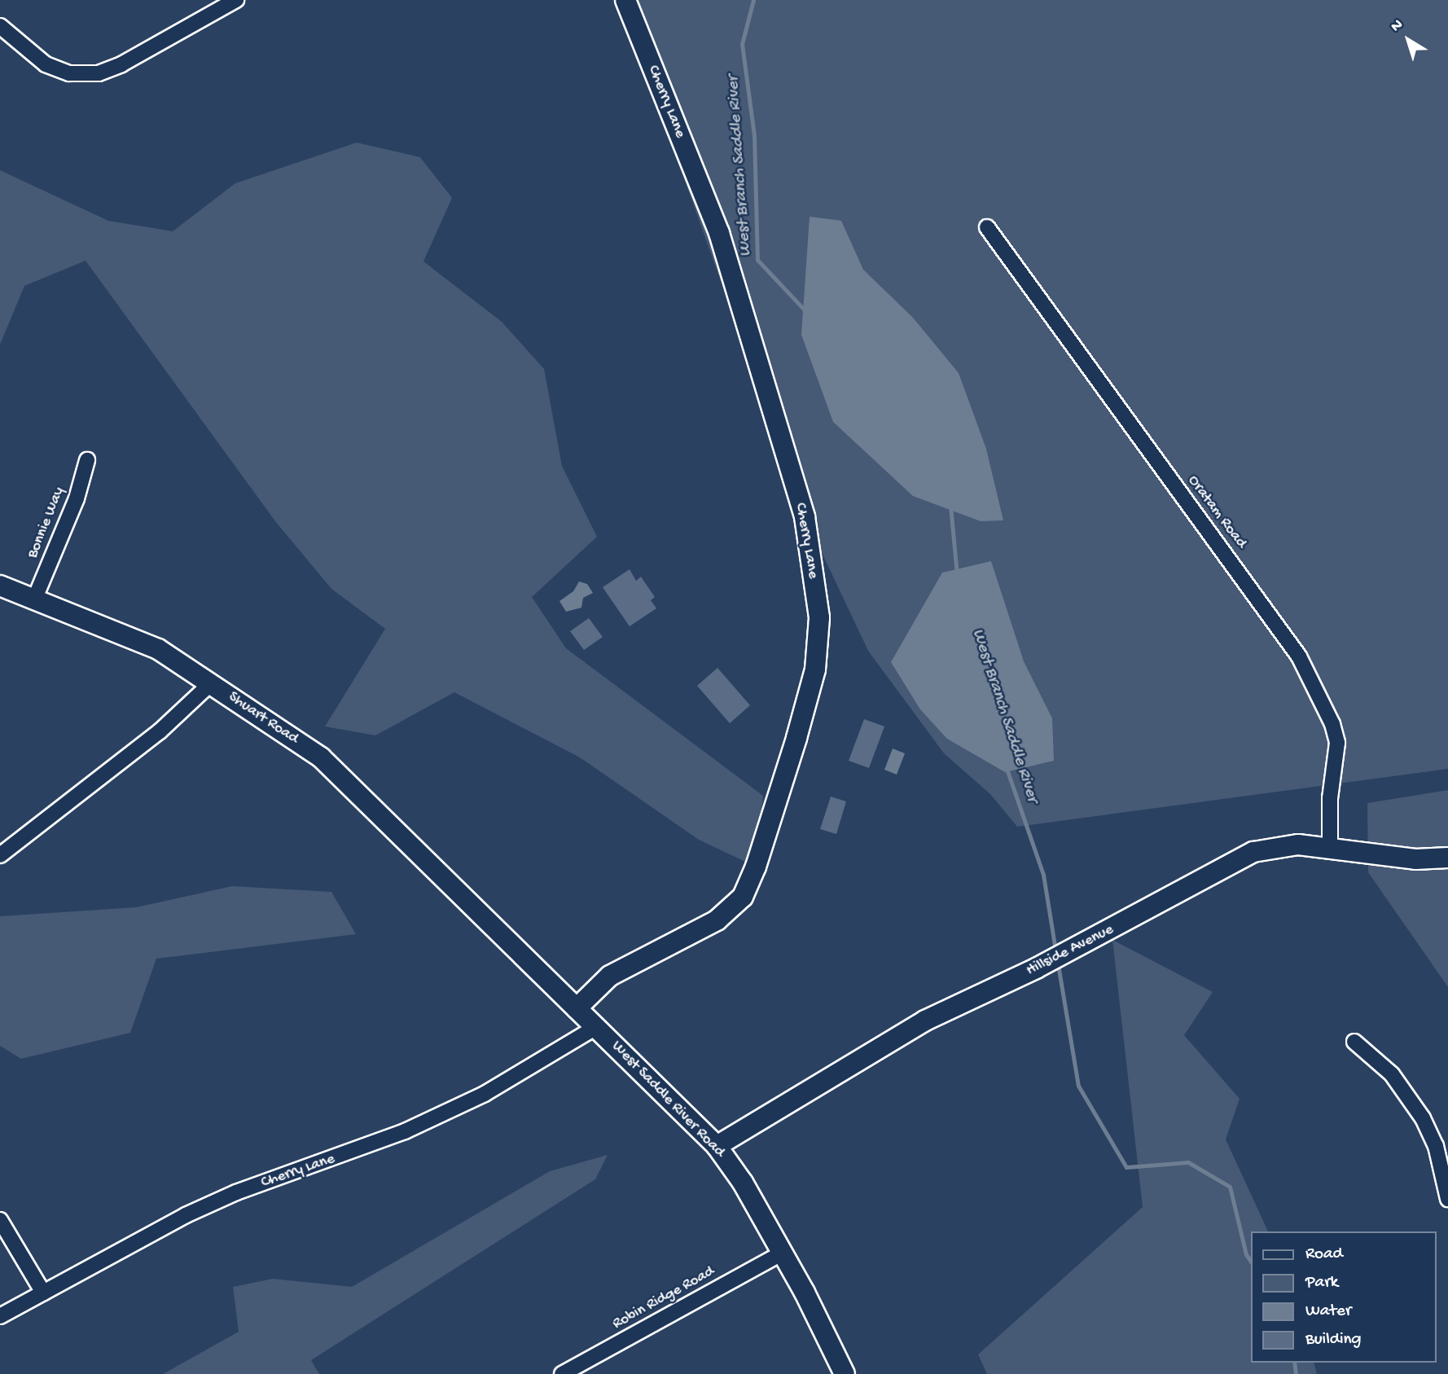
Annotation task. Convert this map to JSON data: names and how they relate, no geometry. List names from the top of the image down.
{
  "streets": {
    "street": [
      "Cherry Lane",
      "Oratam Road",
      "Bonnie Way",
      "Shuart Road",
      "Hillside Avenue",
      "West Saddle River Road",
      "Robin Ridge Road"
    ]
  },
  "crossings": [
    ["Cherry Lane", "West Saddle River Road"],
    ["Oratam Road", "Hillside Avenue"],
    ["Bonnie Way", "Shuart Road"],
    ["Shuart Road", "West Saddle River Road"],
    ["Hillside Avenue", "West Saddle River Road"],
    ["West Saddle River Road", "Robin Ridge Road"]
  ],
  "water": ["West Branch Saddle River"],
  "legend": [
    "Road",
    "Park",
    "Water",
    "Building"
  ],
  "north": "top left"
}
